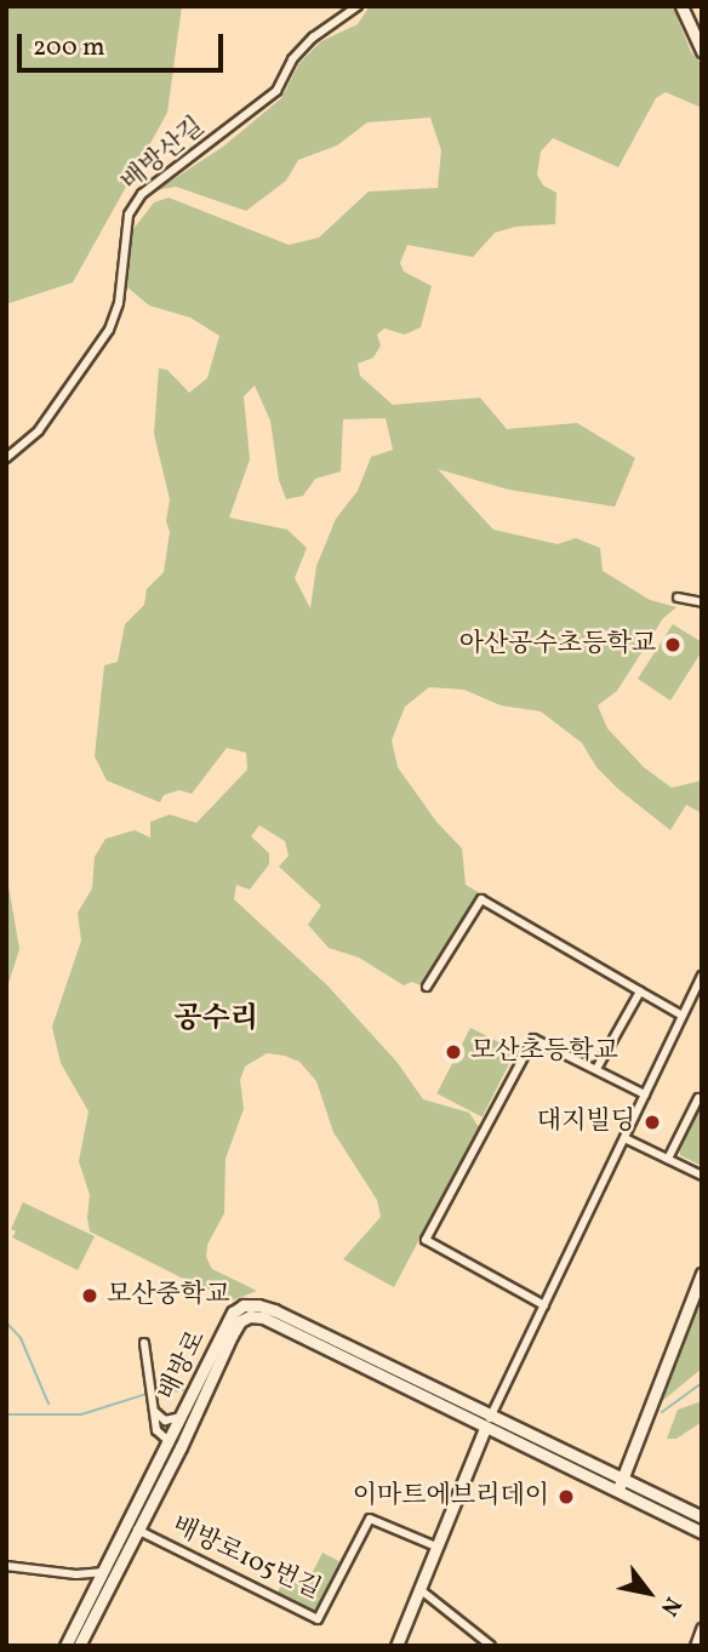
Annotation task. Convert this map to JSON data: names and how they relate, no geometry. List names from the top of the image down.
{
  "streets": {
    "street": ["배방산길", "배방로", "배방로105번길"]
  },
  "crossings": [
    ["배방로", "배방로105번길"]
  ],
  "districts": ["공수리"],
  "places": [
    "아산공수초등학교",
    "모산초등학교",
    "대지빌딩",
    "모산중학교",
    "이마트에브리데이"
  ],
  "scale_bar": "200 m",
  "north": "bottom right"
}
